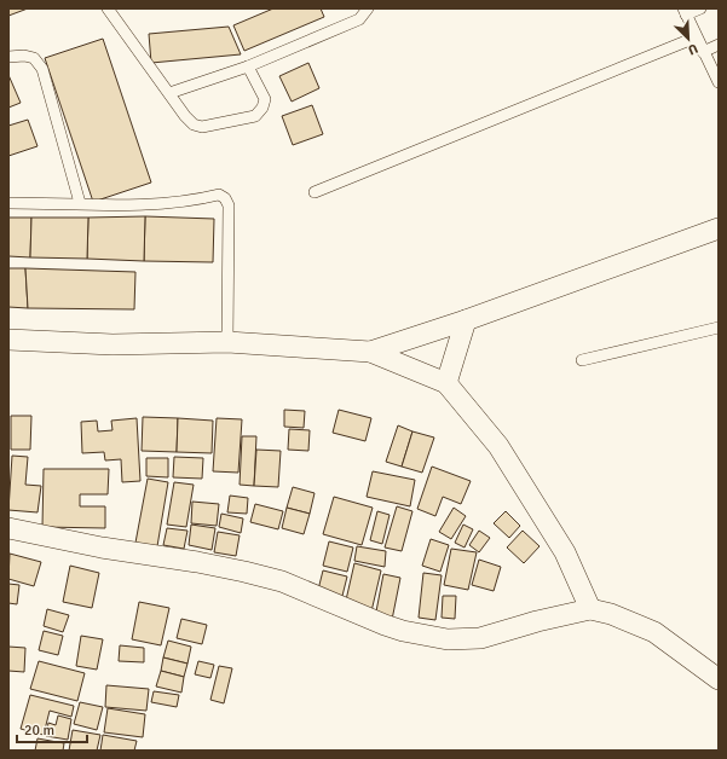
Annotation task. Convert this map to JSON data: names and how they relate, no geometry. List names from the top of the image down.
{
  "scale_bar": "20 m",
  "north": "bottom right"
}
